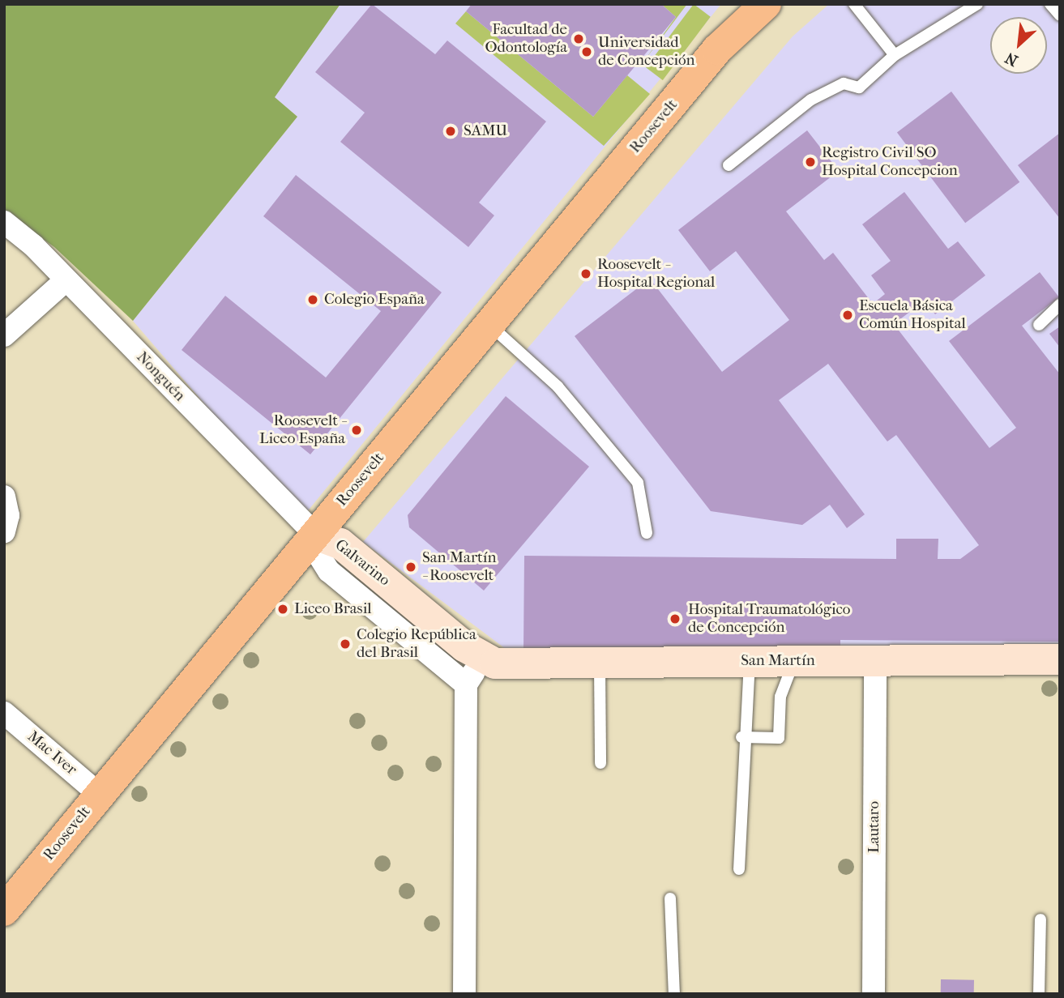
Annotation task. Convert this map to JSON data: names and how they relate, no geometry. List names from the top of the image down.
{
  "streets": {
    "main road": ["Roosevelt", "Galvarino", "San Martín"],
    "street": ["Nonguén", "Mac Iver", "Lautaro"]
  },
  "crossings": [
    ["Roosevelt", "Nonguén"],
    ["Roosevelt", "Galvarino"],
    ["Roosevelt", "Mac Iver"],
    ["Nonguén", "Galvarino"],
    ["Galvarino", "San Martín"],
    ["San Martín", "Lautaro"]
  ],
  "places": [
    "Facultad de Odontología",
    "Universidad de Concepción",
    "SAMU",
    "Registro Civil SO Hospital Concepcion",
    "Roosevelt - Hospital Regional",
    "Colegio España",
    "Escuela Básica Común Hospital",
    "Roosevelt - Liceo España",
    "San Martín - Roosevelt",
    "Liceo Brasil",
    "Hospital Traumatológico de Concepción",
    "Colegio República del Brasil"
  ],
  "north": "bottom left"
}
